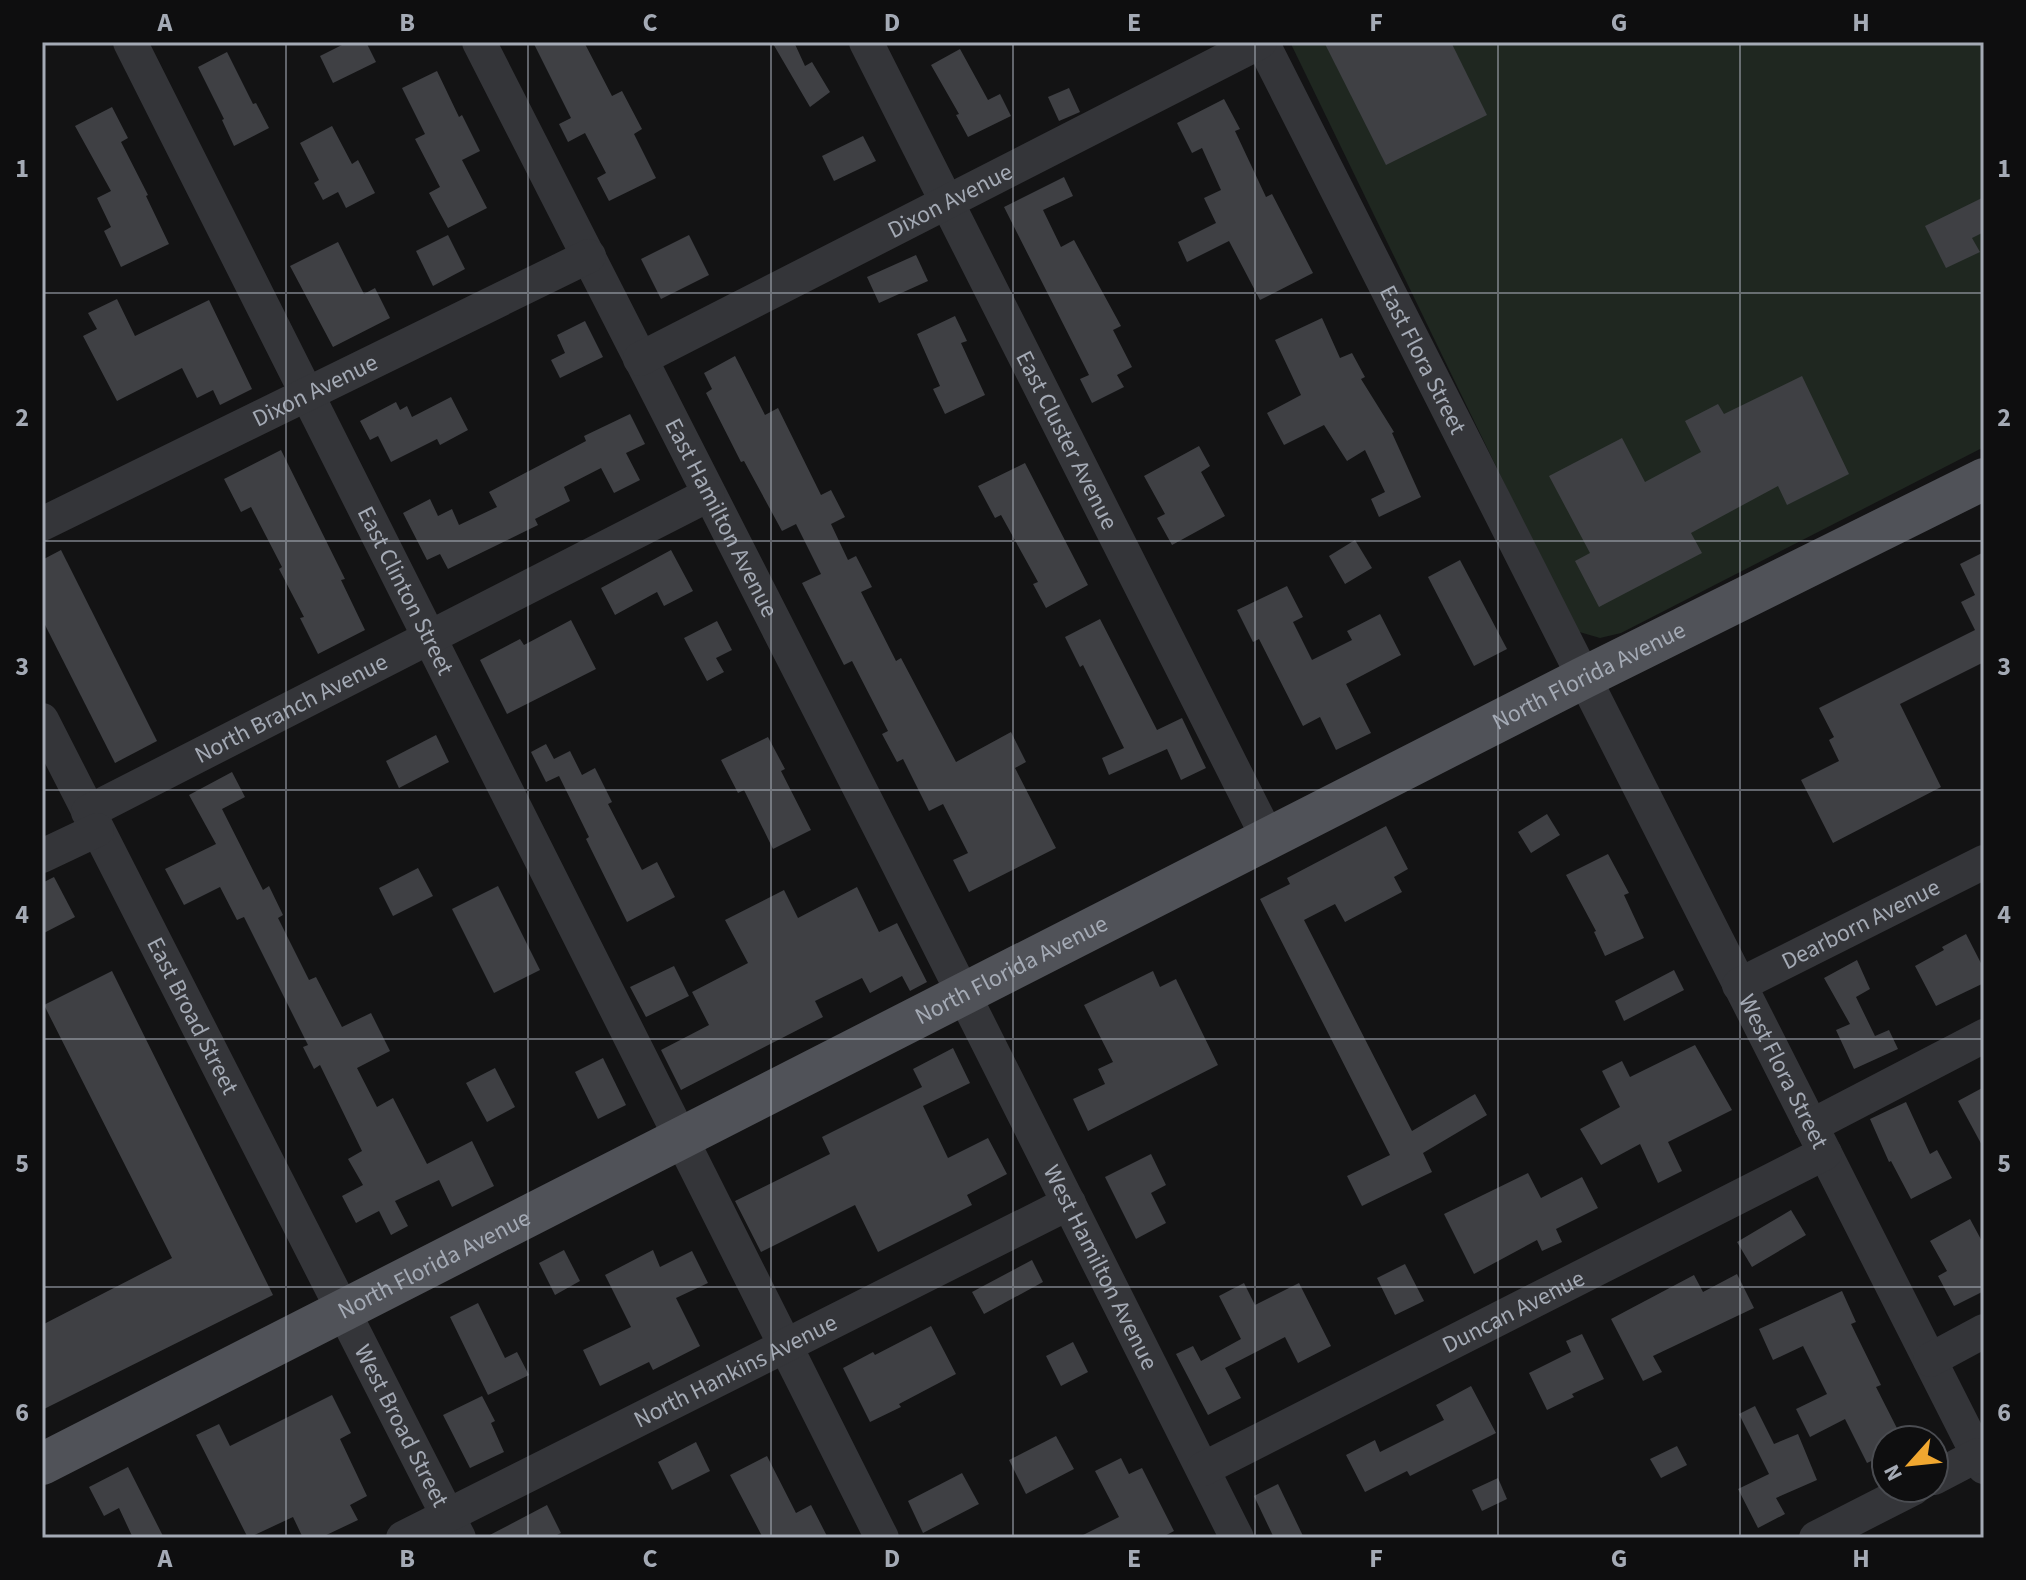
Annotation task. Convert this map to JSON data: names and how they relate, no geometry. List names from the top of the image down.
{
  "streets": {
    "main road": ["North Florida Avenue"],
    "street": [
      "Dixon Avenue",
      "East Flora Street",
      "East Cluster Avenue",
      "East Hamilton Avenue",
      "East Clinton Street",
      "North Branch Avenue",
      "Dearborn Avenue",
      "East Broad Street",
      "West Flora Street",
      "West Hamilton Avenue",
      "Duncan Avenue",
      "North Hankins Avenue",
      "West Broad Street"
    ]
  },
  "crossings": [
    ["Dixon Avenue", "East Flora Street"],
    ["Dixon Avenue", "East Cluster Avenue"],
    ["Dixon Avenue", "East Hamilton Avenue"],
    ["Dixon Avenue", "East Clinton Street"],
    ["East Flora Street", "North Florida Avenue"],
    ["East Flora Street", "West Flora Street"],
    ["East Cluster Avenue", "North Florida Avenue"],
    ["East Hamilton Avenue", "North Florida Avenue"],
    ["East Hamilton Avenue", "North Branch Avenue"],
    ["East Hamilton Avenue", "West Hamilton Avenue"],
    ["East Clinton Street", "North Florida Avenue"],
    ["East Clinton Street", "North Branch Avenue"],
    ["East Clinton Street", "North Hankins Avenue"],
    ["North Florida Avenue", "East Broad Street"],
    ["North Florida Avenue", "West Flora Street"],
    ["North Florida Avenue", "West Hamilton Avenue"],
    ["North Florida Avenue", "West Broad Street"],
    ["North Branch Avenue", "East Broad Street"],
    ["Dearborn Avenue", "West Flora Street"],
    ["East Broad Street", "West Broad Street"],
    ["West Flora Street", "Duncan Avenue"],
    ["West Hamilton Avenue", "Duncan Avenue"],
    ["West Hamilton Avenue", "North Hankins Avenue"],
    ["North Hankins Avenue", "West Broad Street"]
  ],
  "north": "bottom left",
  "grid": {
    "columns": [
      "A",
      "B",
      "C",
      "D",
      "E",
      "F",
      "G",
      "H"
    ],
    "rows": [
      "1",
      "2",
      "3",
      "4",
      "5",
      "6"
    ]
  }
}
